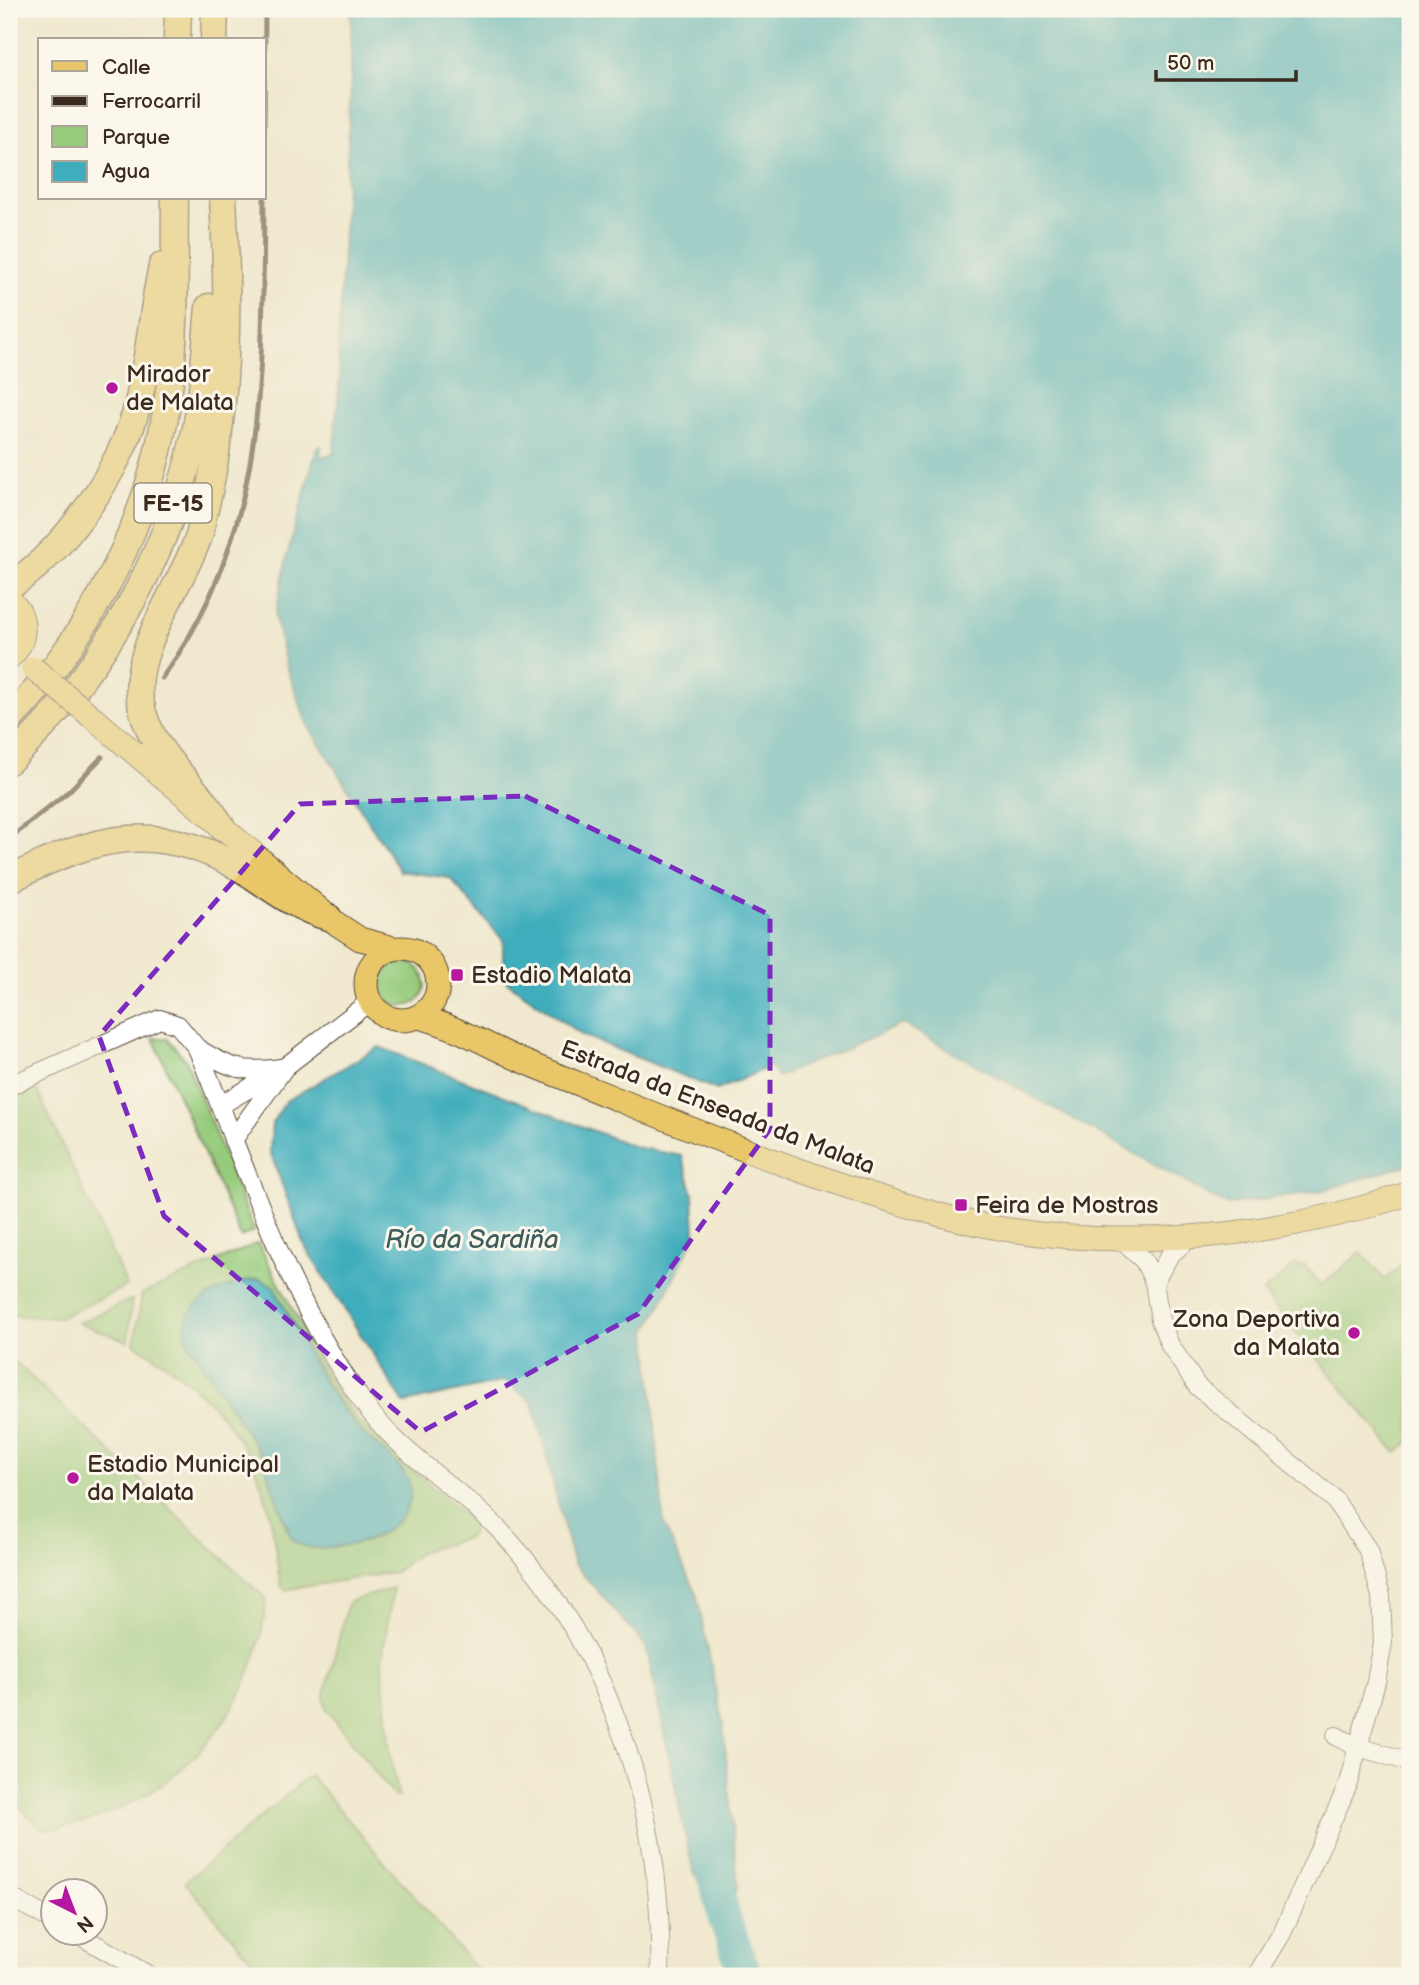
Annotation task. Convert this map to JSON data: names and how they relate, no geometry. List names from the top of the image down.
{
  "streets": {
    "highway": ["FE-15"],
    "main road": ["Estrada da Enseada da Malata"]
  },
  "water": ["Río da Sardiña"],
  "places": {
    "other": ["Mirador de Malata", "Zona Deportiva da Malata", "Estadio Municipal da Malata"],
    "transit": ["Estadio Malata", "Feira de Mostras"]
  },
  "legend": [
    "Calle",
    "Ferrocarril",
    "Parque",
    "Agua"
  ],
  "scale_bar": "50 m",
  "north": "bottom right"
}
